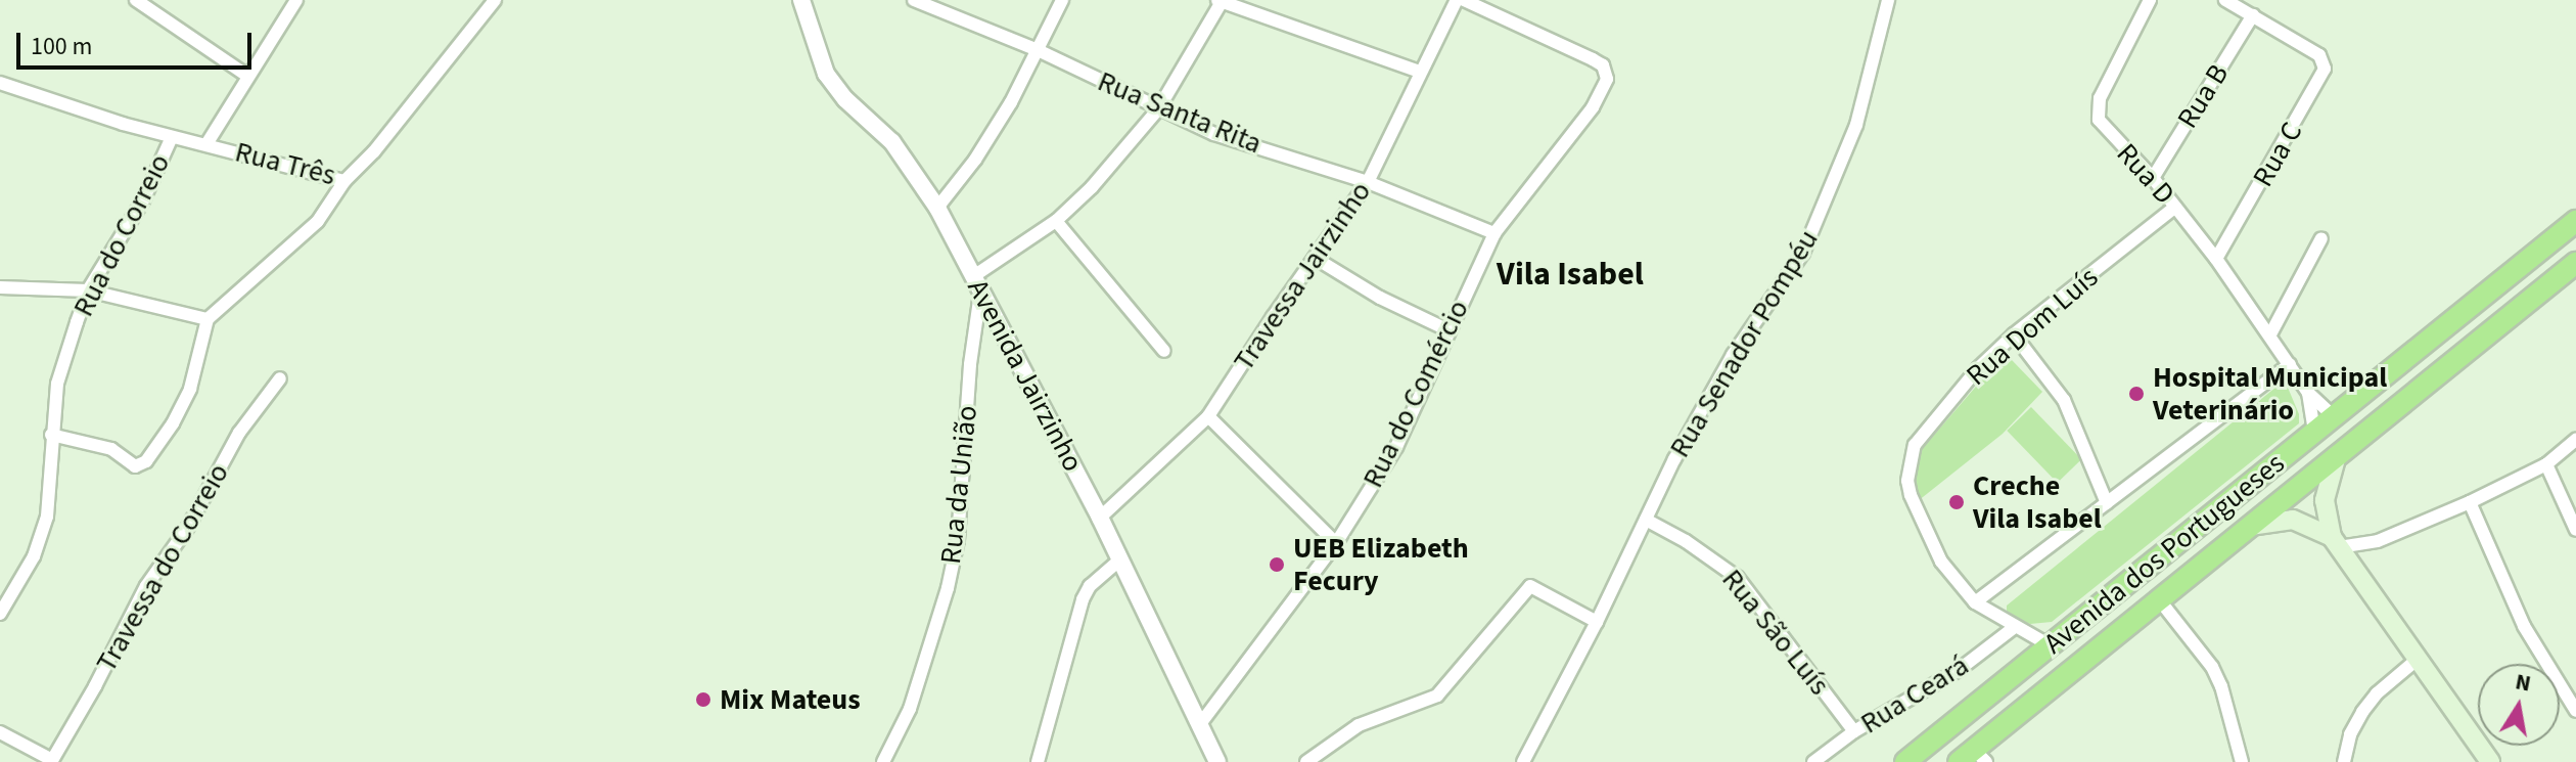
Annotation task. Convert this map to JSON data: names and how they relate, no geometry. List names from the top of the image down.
{
  "streets": {
    "highway": ["Avenida dos Portugueses"],
    "street": [
      "Rua B",
      "Rua Santa Rita",
      "Rua C",
      "Rua Três",
      "Rua D",
      "Rua do Correio",
      "Travessa Jairzinho",
      "Rua Dom Luís",
      "Rua Senador Pompéu",
      "Avenida Jairzinho",
      "Rua do Comércio",
      "Rua da União",
      "Travessa do Correio",
      "Rua São Luís",
      "Rua Ceará"
    ]
  },
  "crossings": [
    ["Rua B", "Rua C"],
    ["Rua B", "Rua D"],
    ["Rua Santa Rita", "Travessa Jairzinho"],
    ["Rua Santa Rita", "Rua do Comércio"],
    ["Rua C", "Rua D"],
    ["Rua Três", "Rua do Correio"],
    ["Rua D", "Rua Dom Luís"],
    ["Rua D", "Avenida dos Portugueses"],
    ["Travessa Jairzinho", "Avenida Jairzinho"],
    ["Rua Dom Luís", "Avenida dos Portugueses"],
    ["Rua Dom Luís", "Rua Ceará"],
    ["Rua Senador Pompéu", "Rua São Luís"],
    ["Avenida Jairzinho", "Rua do Comércio"],
    ["Avenida Jairzinho", "Rua da União"],
    ["Rua São Luís", "Rua Ceará"]
  ],
  "districts": ["Vila Isabel"],
  "places": [
    "Hospital Municipal Veterinário",
    "Creche Vila Isabel",
    "UEB Elizabeth Fecury",
    "Mix Mateus"
  ],
  "scale_bar": "100 m",
  "north": "top"
}
